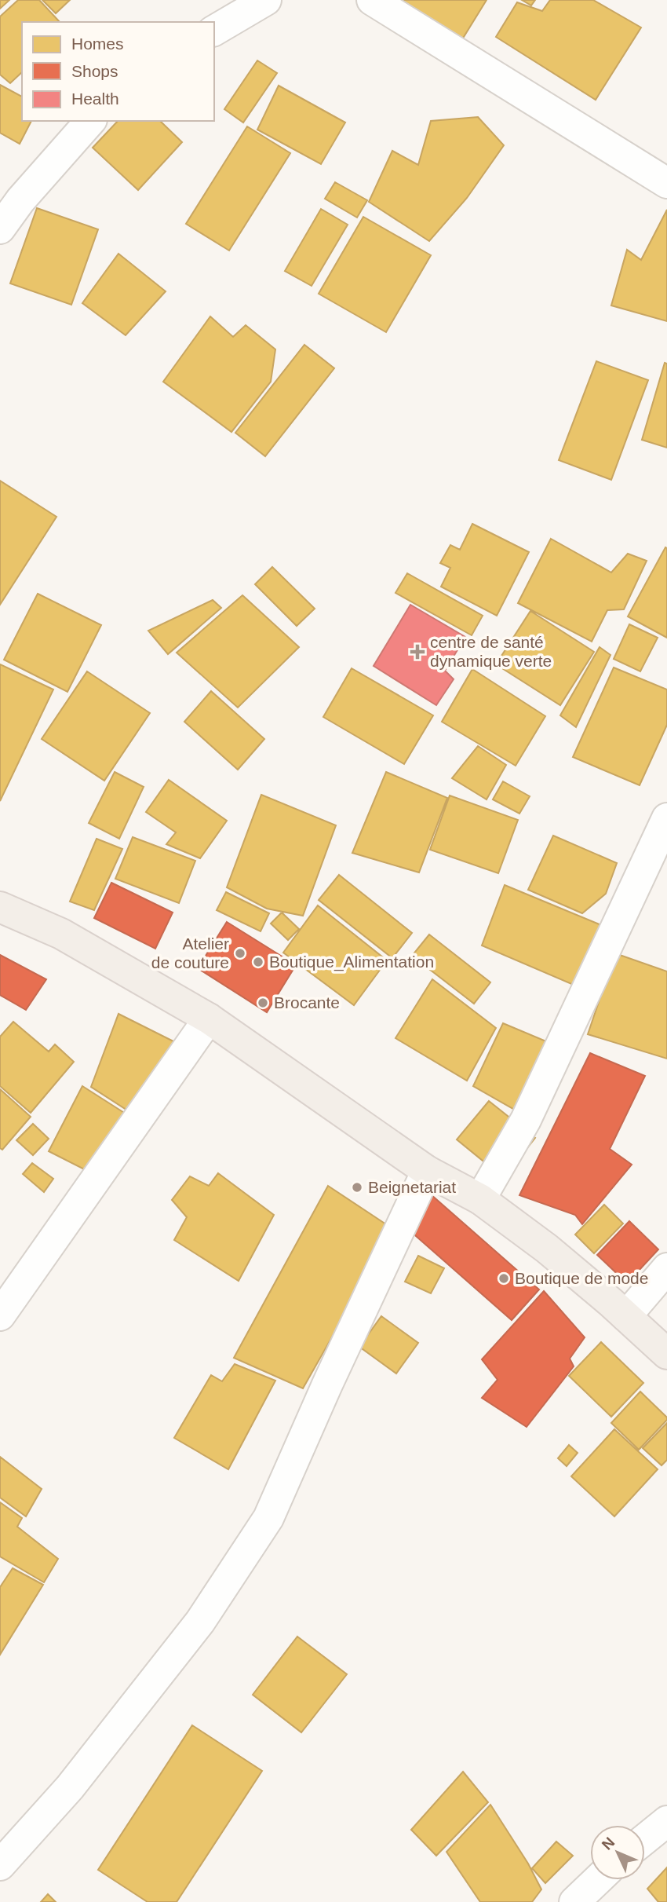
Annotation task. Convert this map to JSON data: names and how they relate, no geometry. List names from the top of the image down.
{
  "places": {
    "health": ["centre de santé dynamique verte"],
    "other": [
      "Atelier de couture",
      "Boutique_Alimentation",
      "Brocante",
      "Beignetariat",
      "Boutique de mode"
    ]
  },
  "legend": ["Homes", "Shops", "Health"],
  "north": "top left"
}
